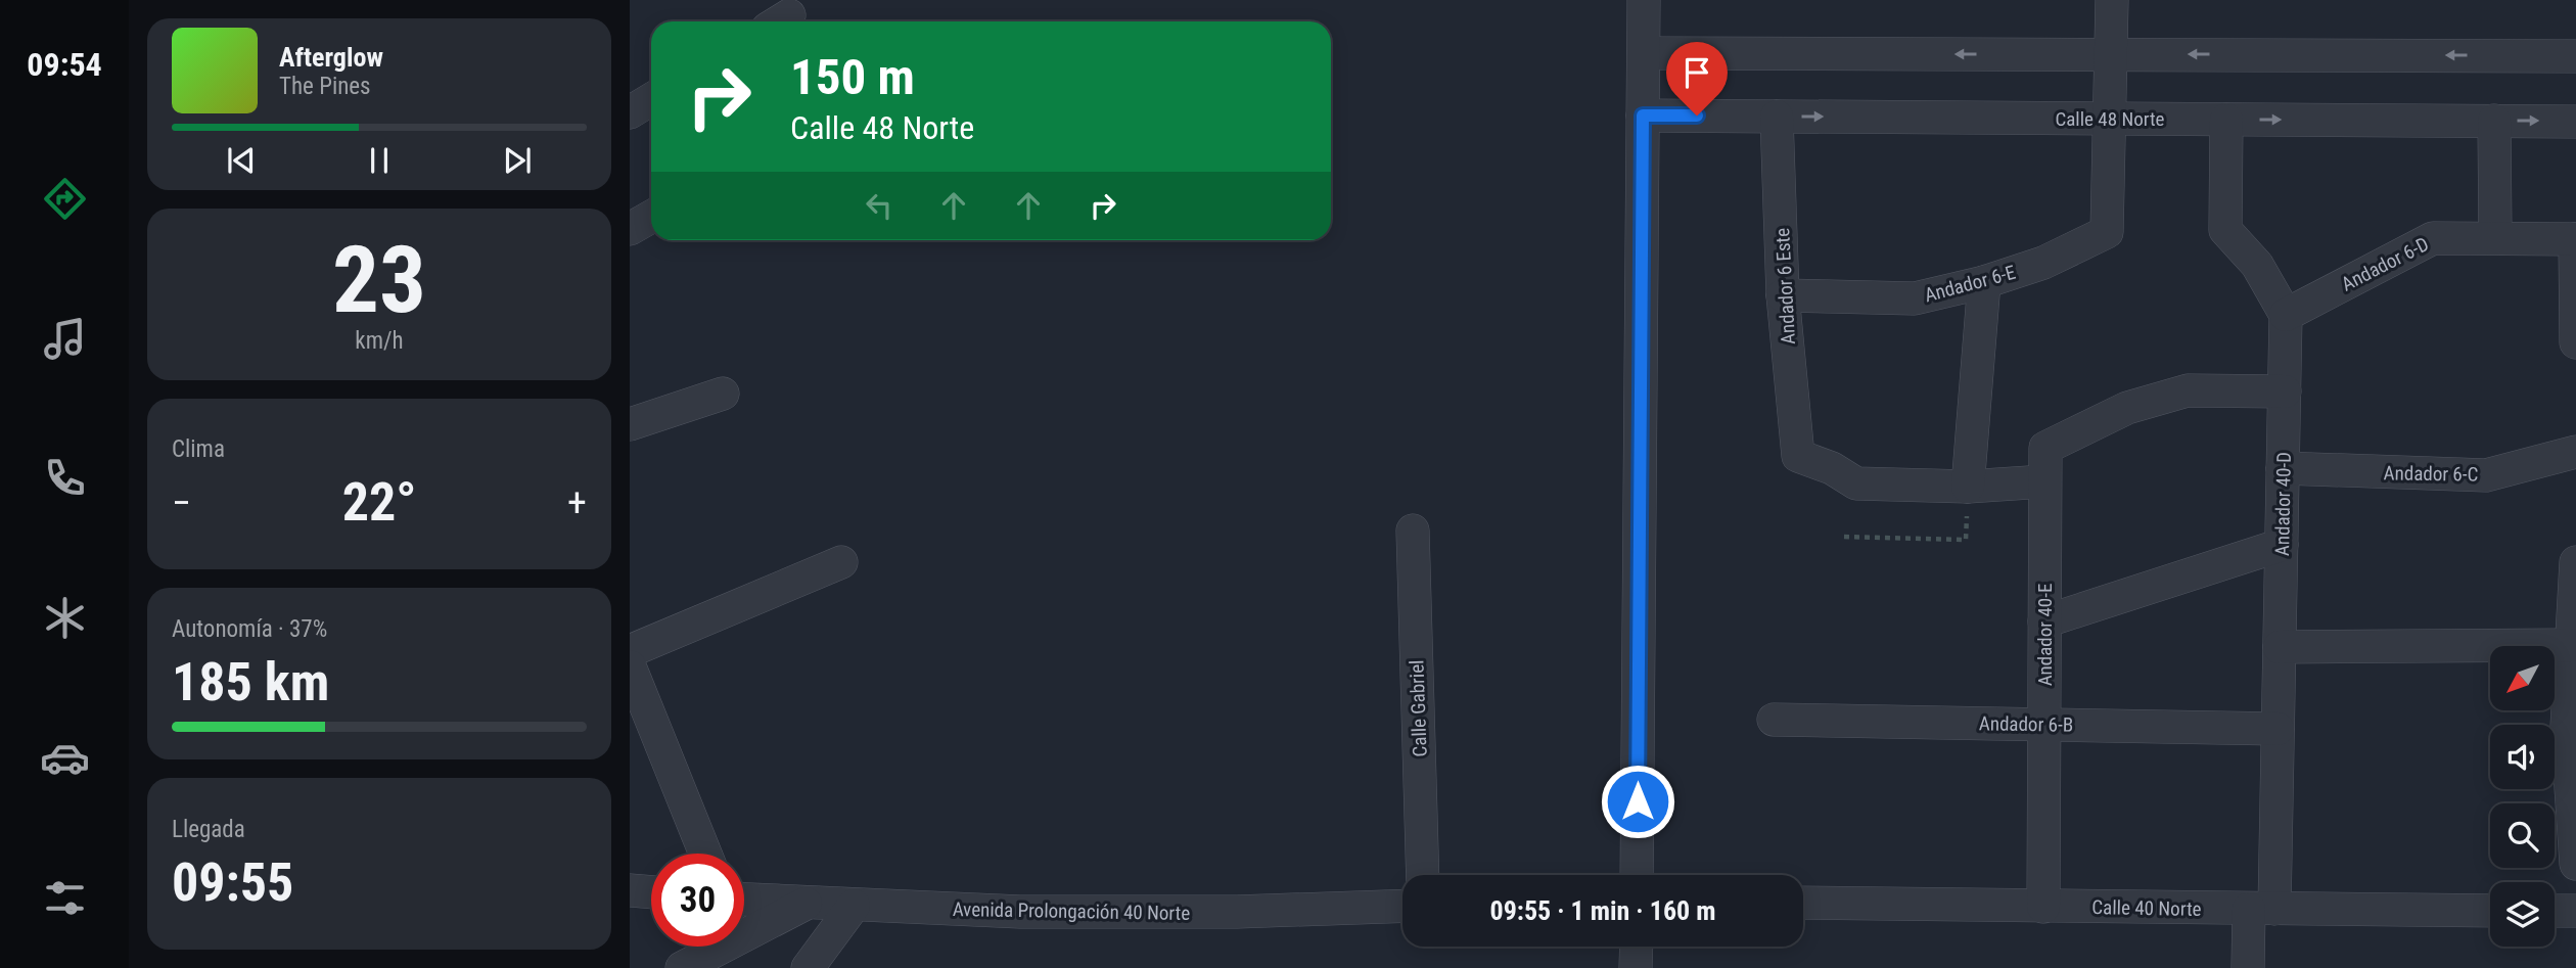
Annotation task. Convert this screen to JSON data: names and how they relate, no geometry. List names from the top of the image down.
{
  "streets": {
    "street": [
      "Calle 48 Norte",
      "Andador 6-D",
      "Andador 6-E",
      "Andador 6 Este",
      "Andador 6-C",
      "Andador 40-D",
      "Andador 40-E",
      "Calle Gabriel",
      "Andador 6-B",
      "Calle 40 Norte",
      "Avenida Prolongación 40 Norte"
    ]
  },
  "crossings": [
    ["Calle 48 Norte", "Andador 6-E"],
    ["Calle 48 Norte", "Andador 6 Este"],
    ["Andador 6-D", "Andador 40-D"],
    ["Andador 6-E", "Andador 6 Este"],
    ["Andador 6-C", "Andador 40-D"],
    ["Andador 40-D", "Andador 40-E"],
    ["Andador 40-D", "Andador 6-B"],
    ["Andador 40-D", "Calle 40 Norte"],
    ["Andador 40-E", "Andador 6-B"],
    ["Andador 40-E", "Calle 40 Norte"]
  ],
  "north": "bottom left",
  "page": {
    "tabs": "09:54",
    "turn": ["150 m", "Calle 48 Norte"],
    "song": ["Afterglow", "The Pines"],
    "tile": [
      ["23", "km/h"],
      "Clima",
      ["Autonomía · 37%", "185 km"],
      ["Llegada", "09:55"]
    ],
    "heat": ["−", "22°", "+"],
    "limit": "30",
    "trip": "09:55 · 1 min · 160 m"
  }
}
